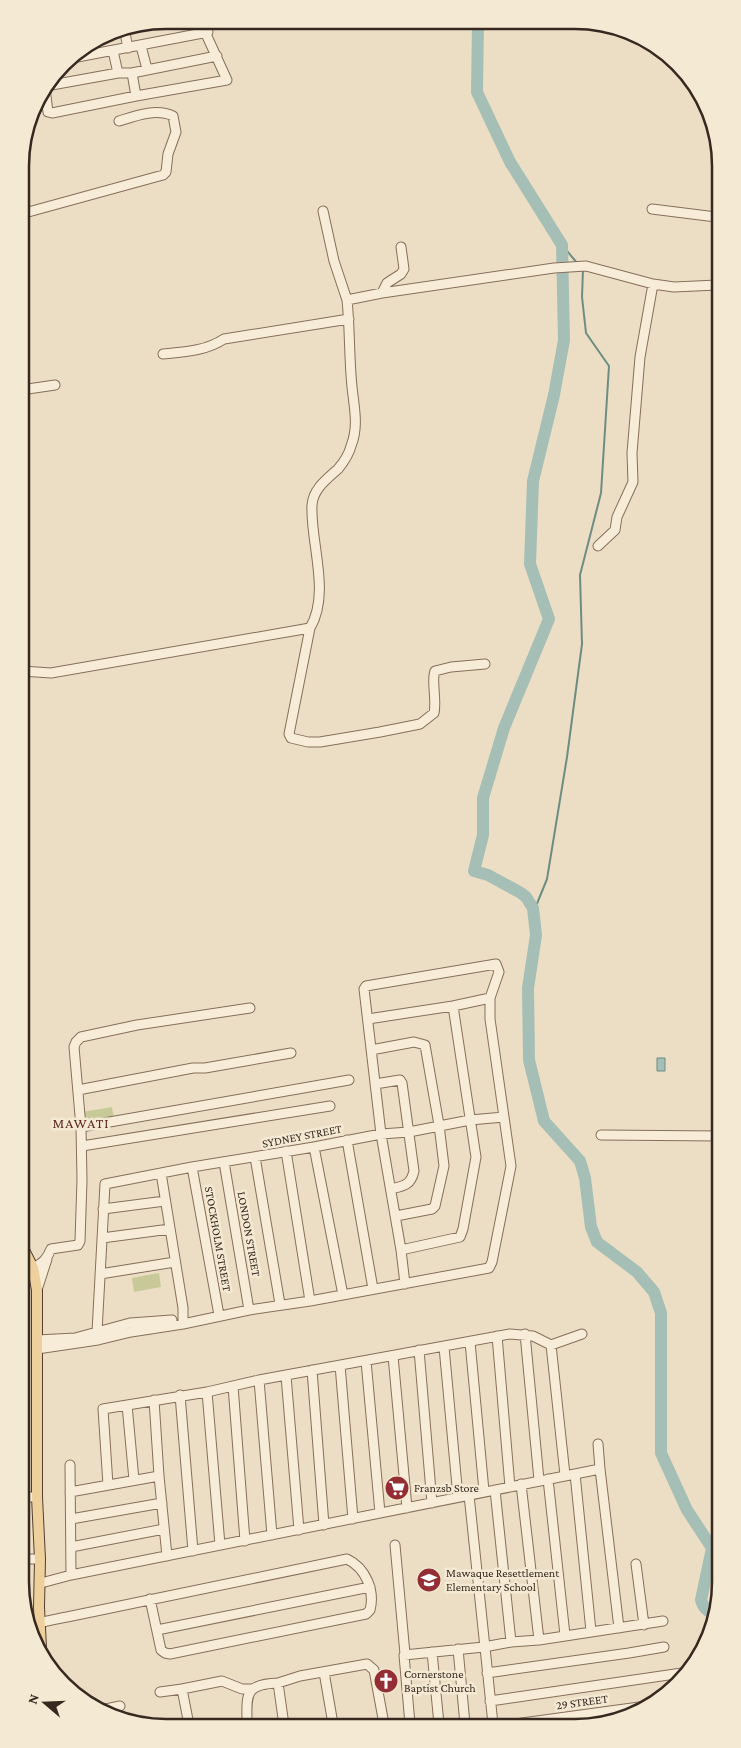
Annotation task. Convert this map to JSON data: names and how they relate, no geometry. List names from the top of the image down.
{
  "streets": {
    "street": [
      "SYDNEY STREET",
      "LONDON STREET",
      "STOCKHOLM STREET",
      "29 STREET"
    ]
  },
  "crossings": [
    ["SYDNEY STREET", "LONDON STREET"],
    ["SYDNEY STREET", "STOCKHOLM STREET"]
  ],
  "districts": ["MAWATI"],
  "places": {
    "supermarket": ["Franzsb Store"],
    "school or university": ["Mawaque Resettlement Elementary School"],
    "church": ["Cornerstone Baptist Church"]
  },
  "north": "left"
}
